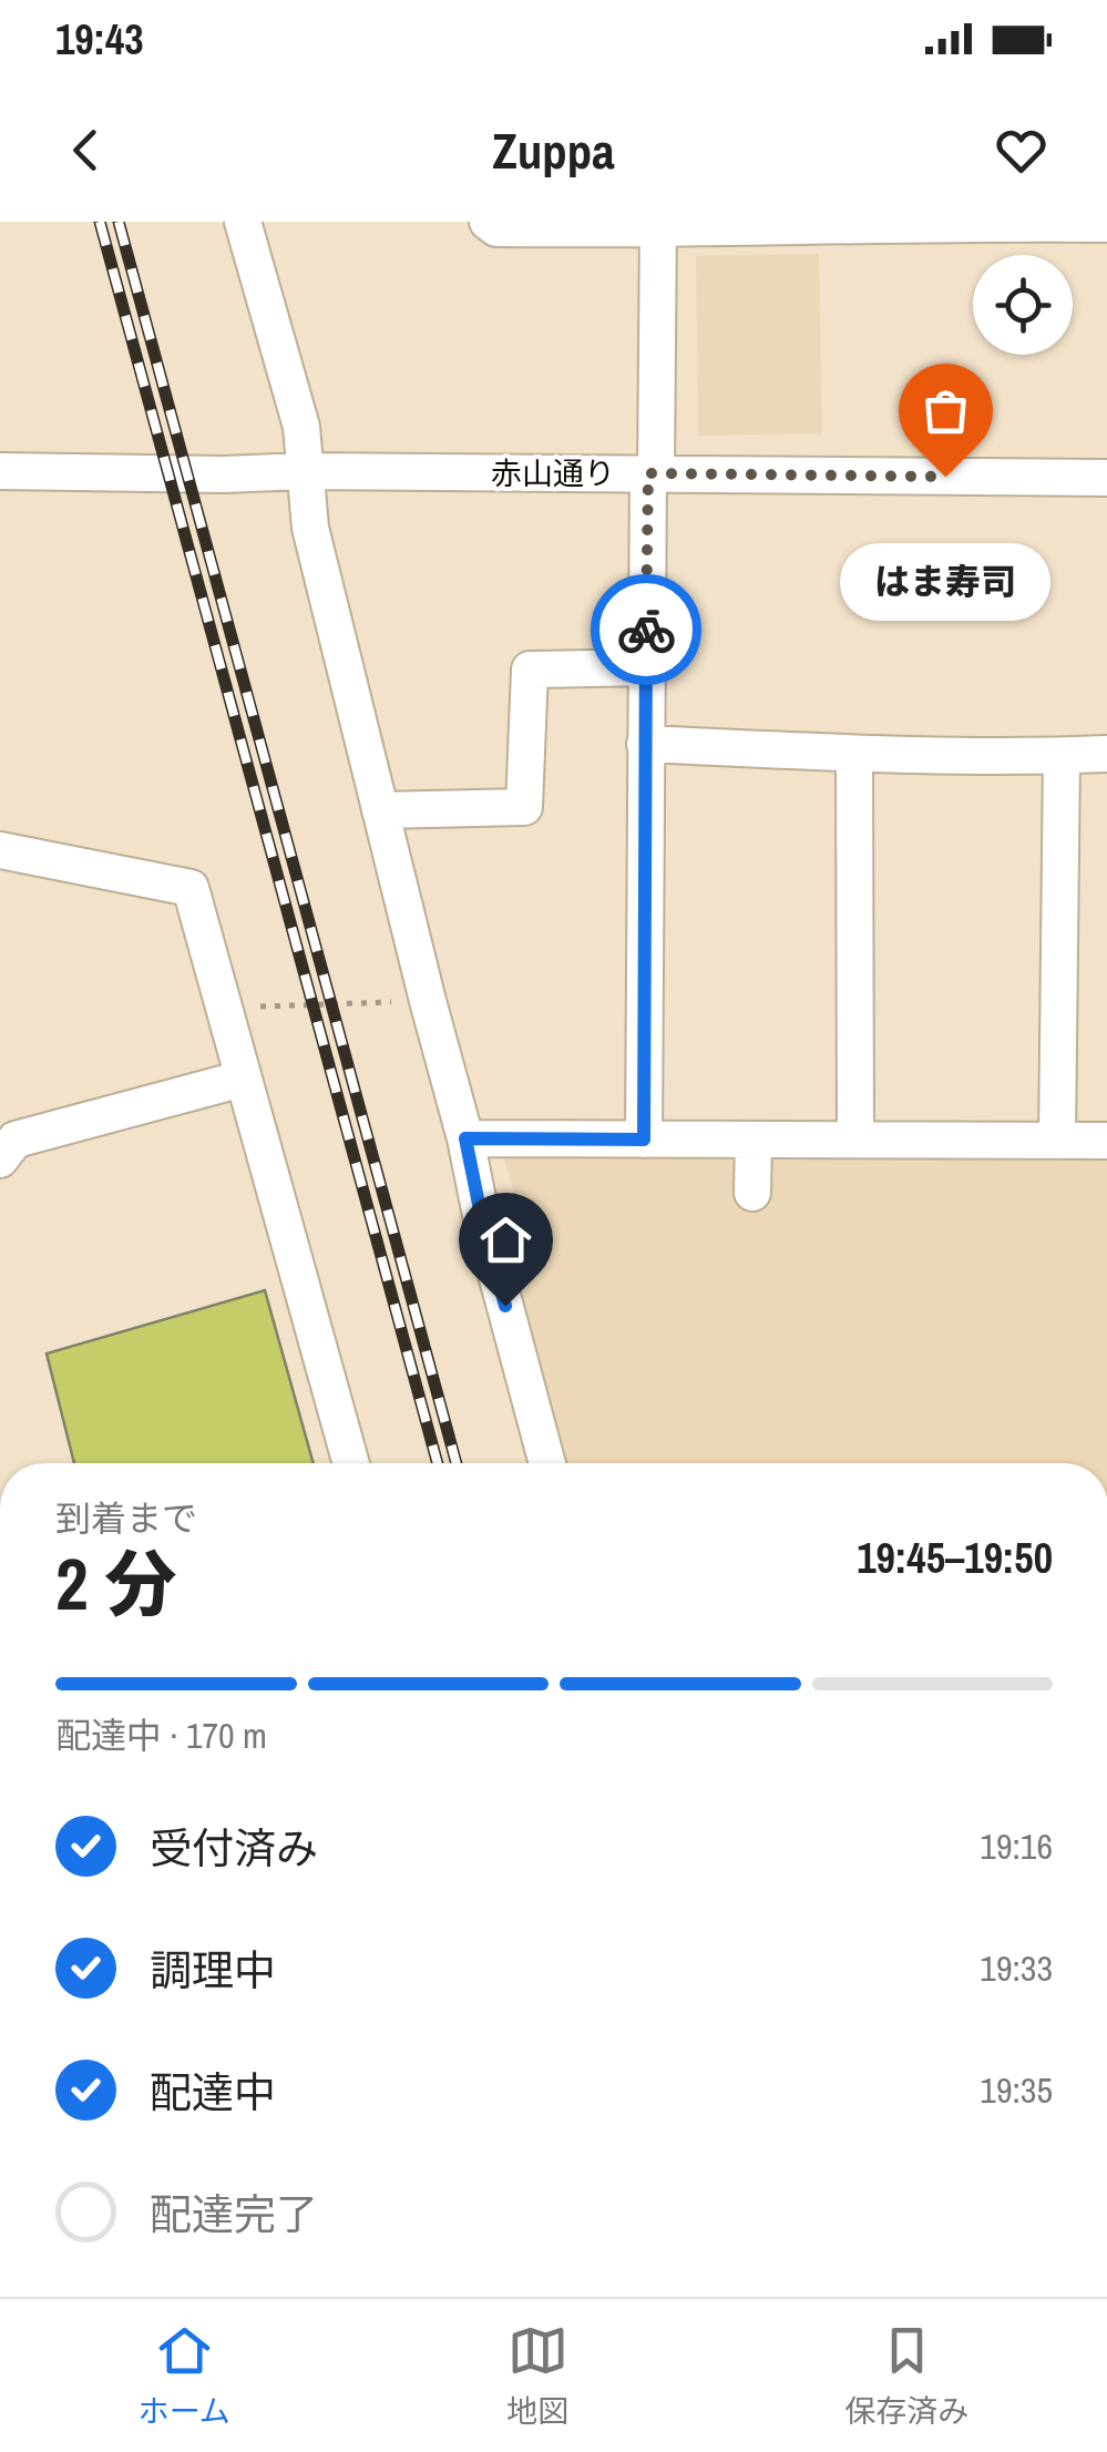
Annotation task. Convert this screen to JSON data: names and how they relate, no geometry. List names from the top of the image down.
{
  "streets": {
    "street": ["赤山通り"]
  },
  "places": ["はま寿司"],
  "page": {
    "status": "19:43",
    "header": "Zuppa",
    "bubble": "はま寿司",
    "heading": ["2 分", "到着まで", "19:45–19:50"],
    "bar": "配達中 · 170 m",
    "list": [
      ["受付済み", "19:16"],
      ["調理中", "19:33"],
      ["配達中", "19:35"],
      "配達完了"
    ],
    "tabs": ["ホーム", "地図", "保存済み"]
  }
}
